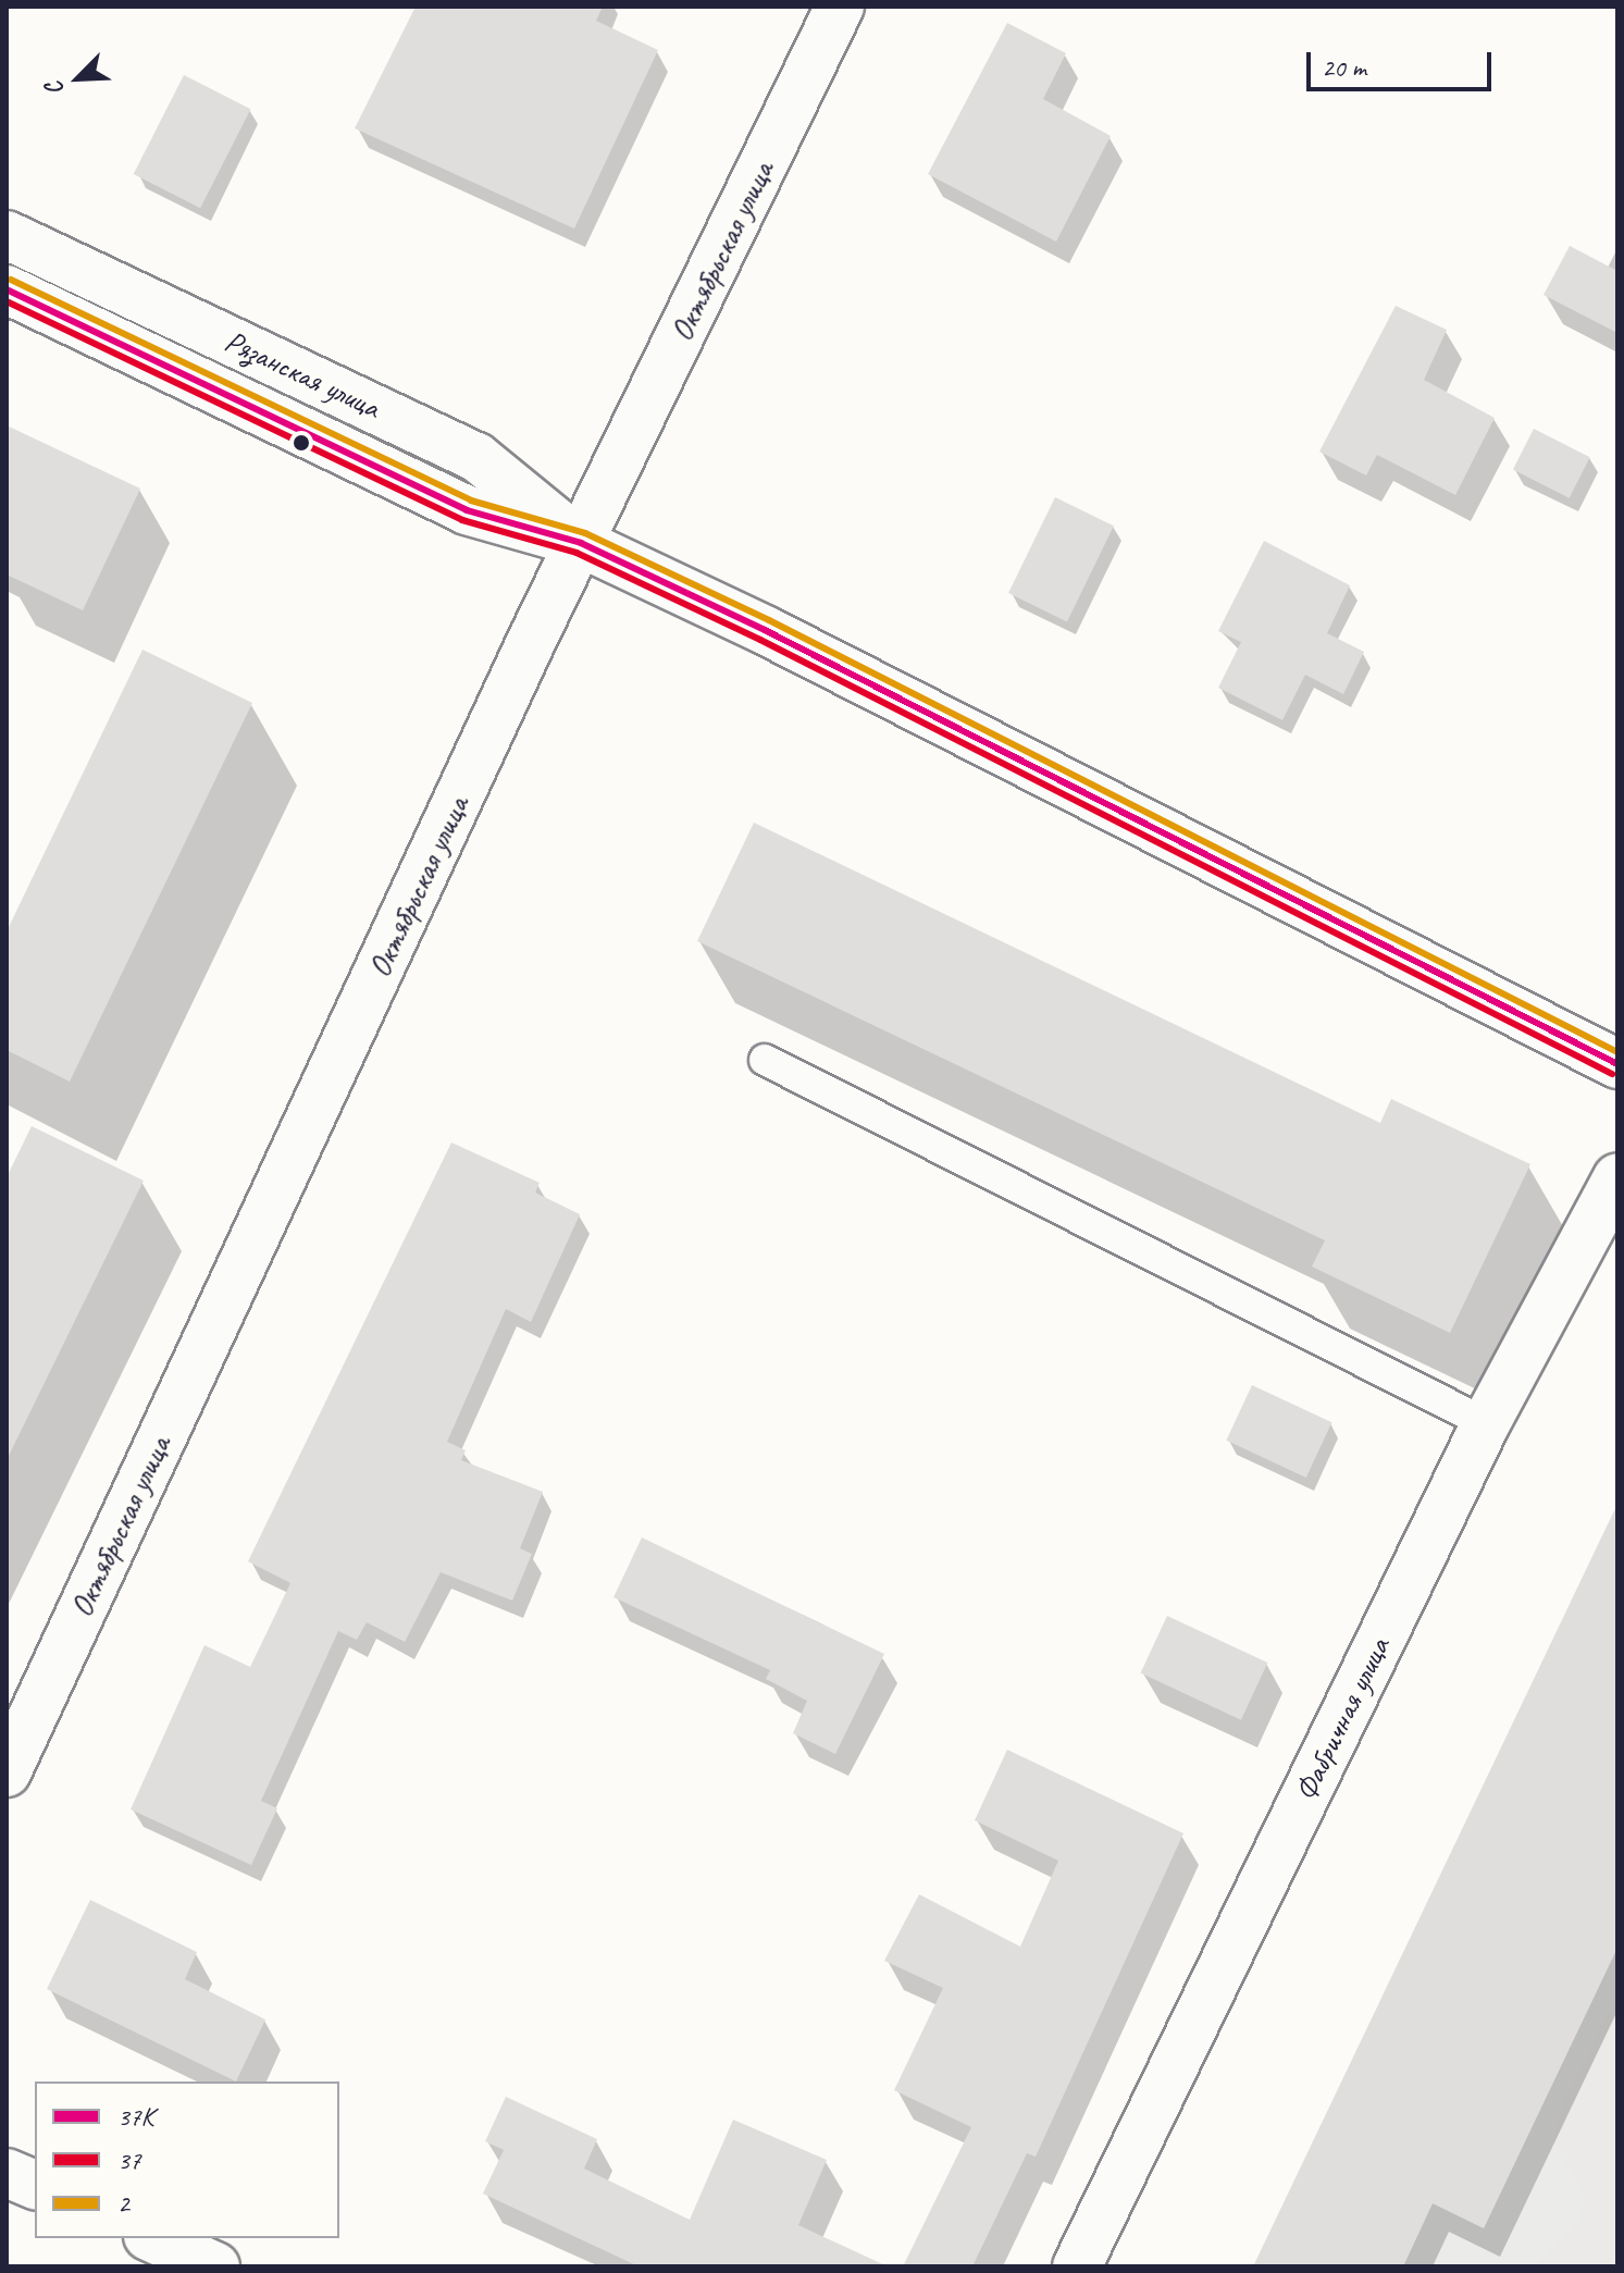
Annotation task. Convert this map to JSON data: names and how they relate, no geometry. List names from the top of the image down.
{
  "streets": {
    "street": ["Октябрьская улица", "Рязанская улица", "Фабричная улица"]
  },
  "crossings": [
    ["Октябрьская улица", "Рязанская улица"]
  ],
  "lines": ["transit line 2", "transit line 37К", "transit line 37"],
  "legend": ["37К", "37", "2"],
  "scale_bar": "20 m",
  "north": "bottom left"
}
